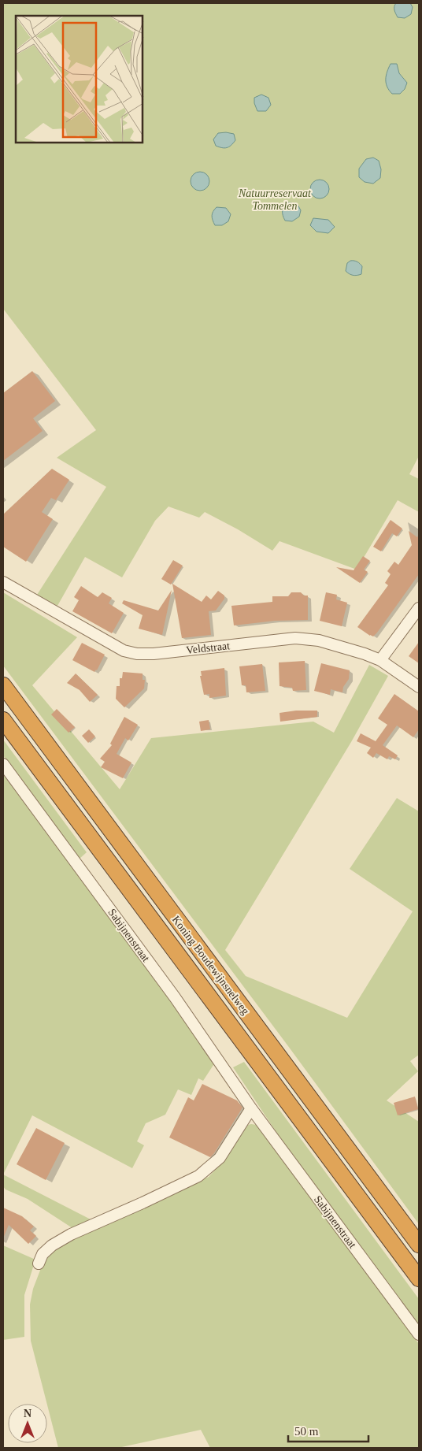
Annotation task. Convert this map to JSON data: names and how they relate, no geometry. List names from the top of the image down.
{
  "streets": {
    "highway": ["Koning Boudewijnsnelweg"],
    "street": ["Veldstraat", "Sabijnenstraat"]
  },
  "parks": ["Natuurreservaat Tommelen"],
  "scale_bar": "50 m",
  "north": "top"
}
